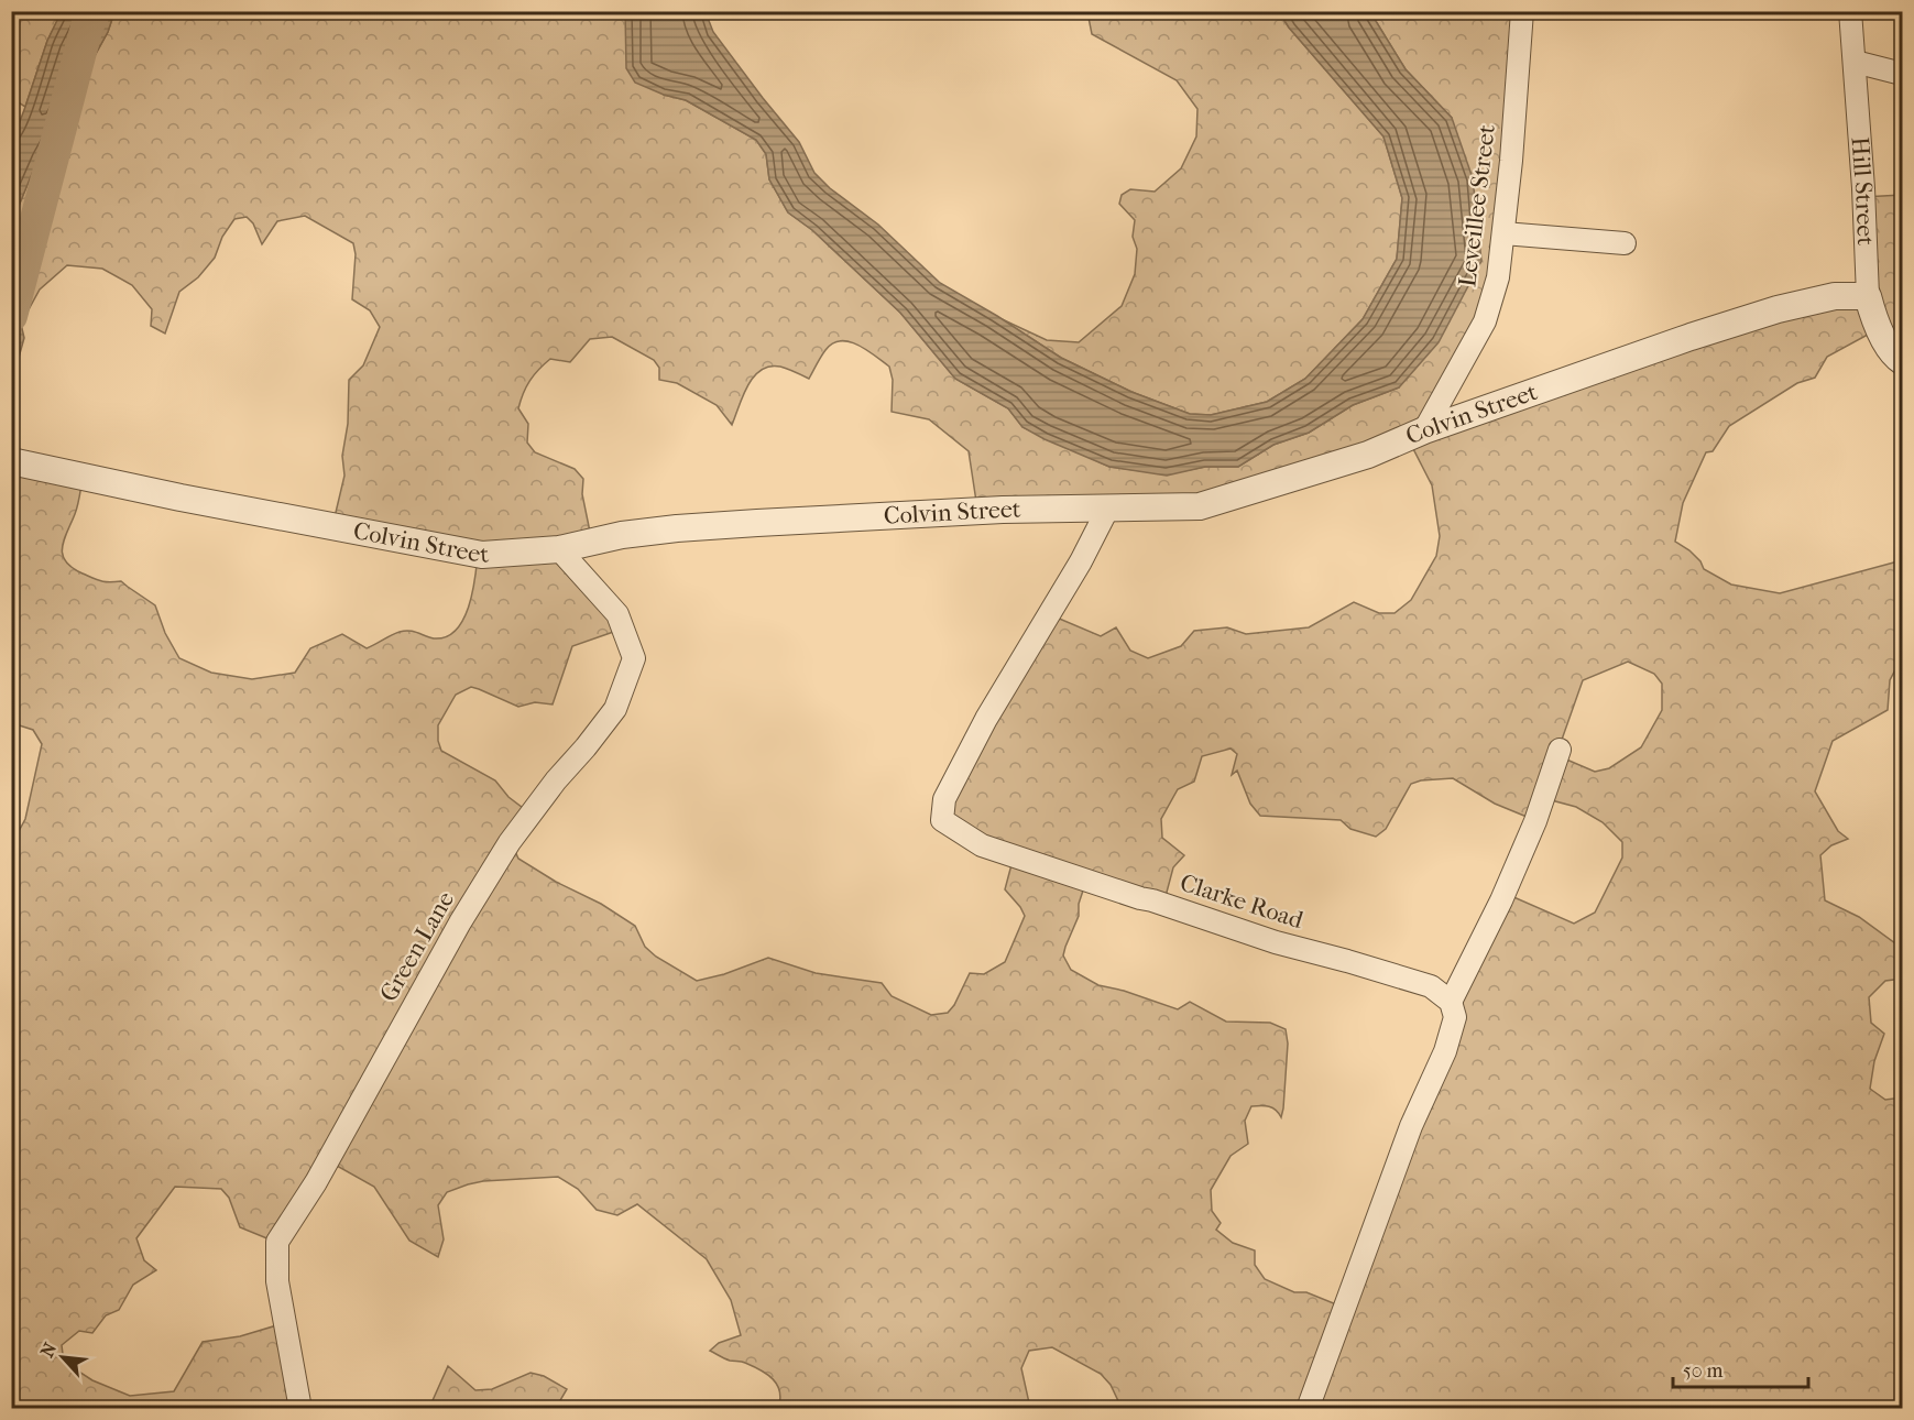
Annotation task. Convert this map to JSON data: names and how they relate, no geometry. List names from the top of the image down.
{
  "streets": {
    "street": [
      "Hill Street",
      "Leveillee Street",
      "Colvin Street",
      "Clarke Road",
      "Green Lane"
    ]
  },
  "crossings": [
    ["Hill Street", "Colvin Street"],
    ["Leveillee Street", "Colvin Street"],
    ["Colvin Street", "Clarke Road"],
    ["Colvin Street", "Green Lane"]
  ],
  "scale_bar": "50 m",
  "north": "top left"
}
